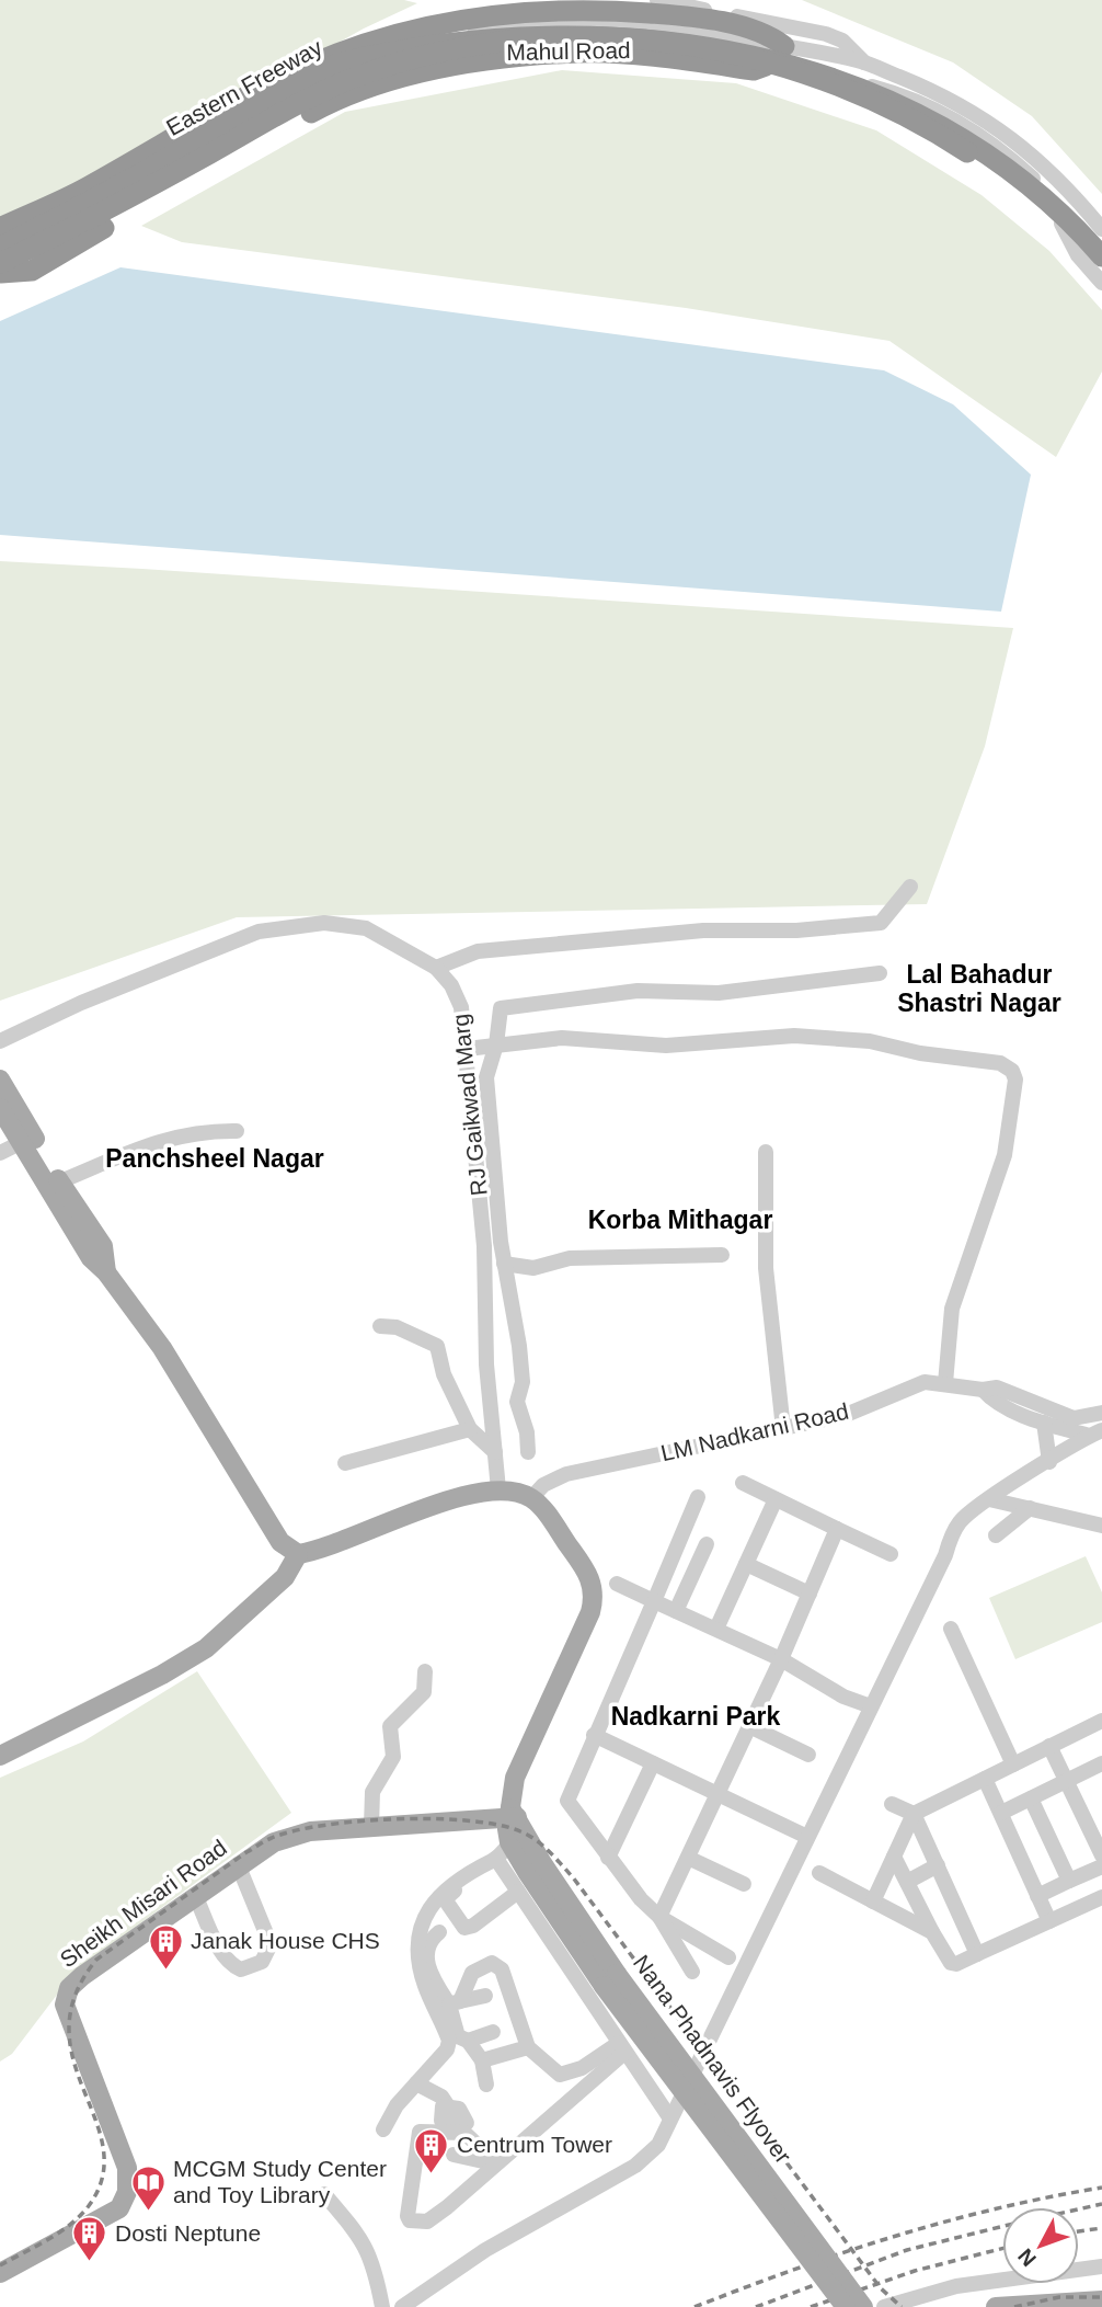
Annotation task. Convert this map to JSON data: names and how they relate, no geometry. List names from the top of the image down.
{
  "streets": {
    "highway": ["Eastern Freeway"],
    "main road": ["Sheikh Misari Road", "Nana Phadnavis Flyover"],
    "street": ["Mahul Road", "RJ Gaikwad Marg", "LM Nadkarni Road"]
  },
  "crossings": [
    ["Mahul Road", "Eastern Freeway"]
  ],
  "districts": [
    "Lal Bahadur Shastri Nagar",
    "Panchsheel Nagar",
    "Korba Mithagar",
    "Nadkarni Park"
  ],
  "places": {
    "building": ["Janak House CHS", "Centrum Tower", "Dosti Neptune"],
    "library": ["MCGM Study Center and Toy Library"]
  },
  "north": "bottom left"
}
